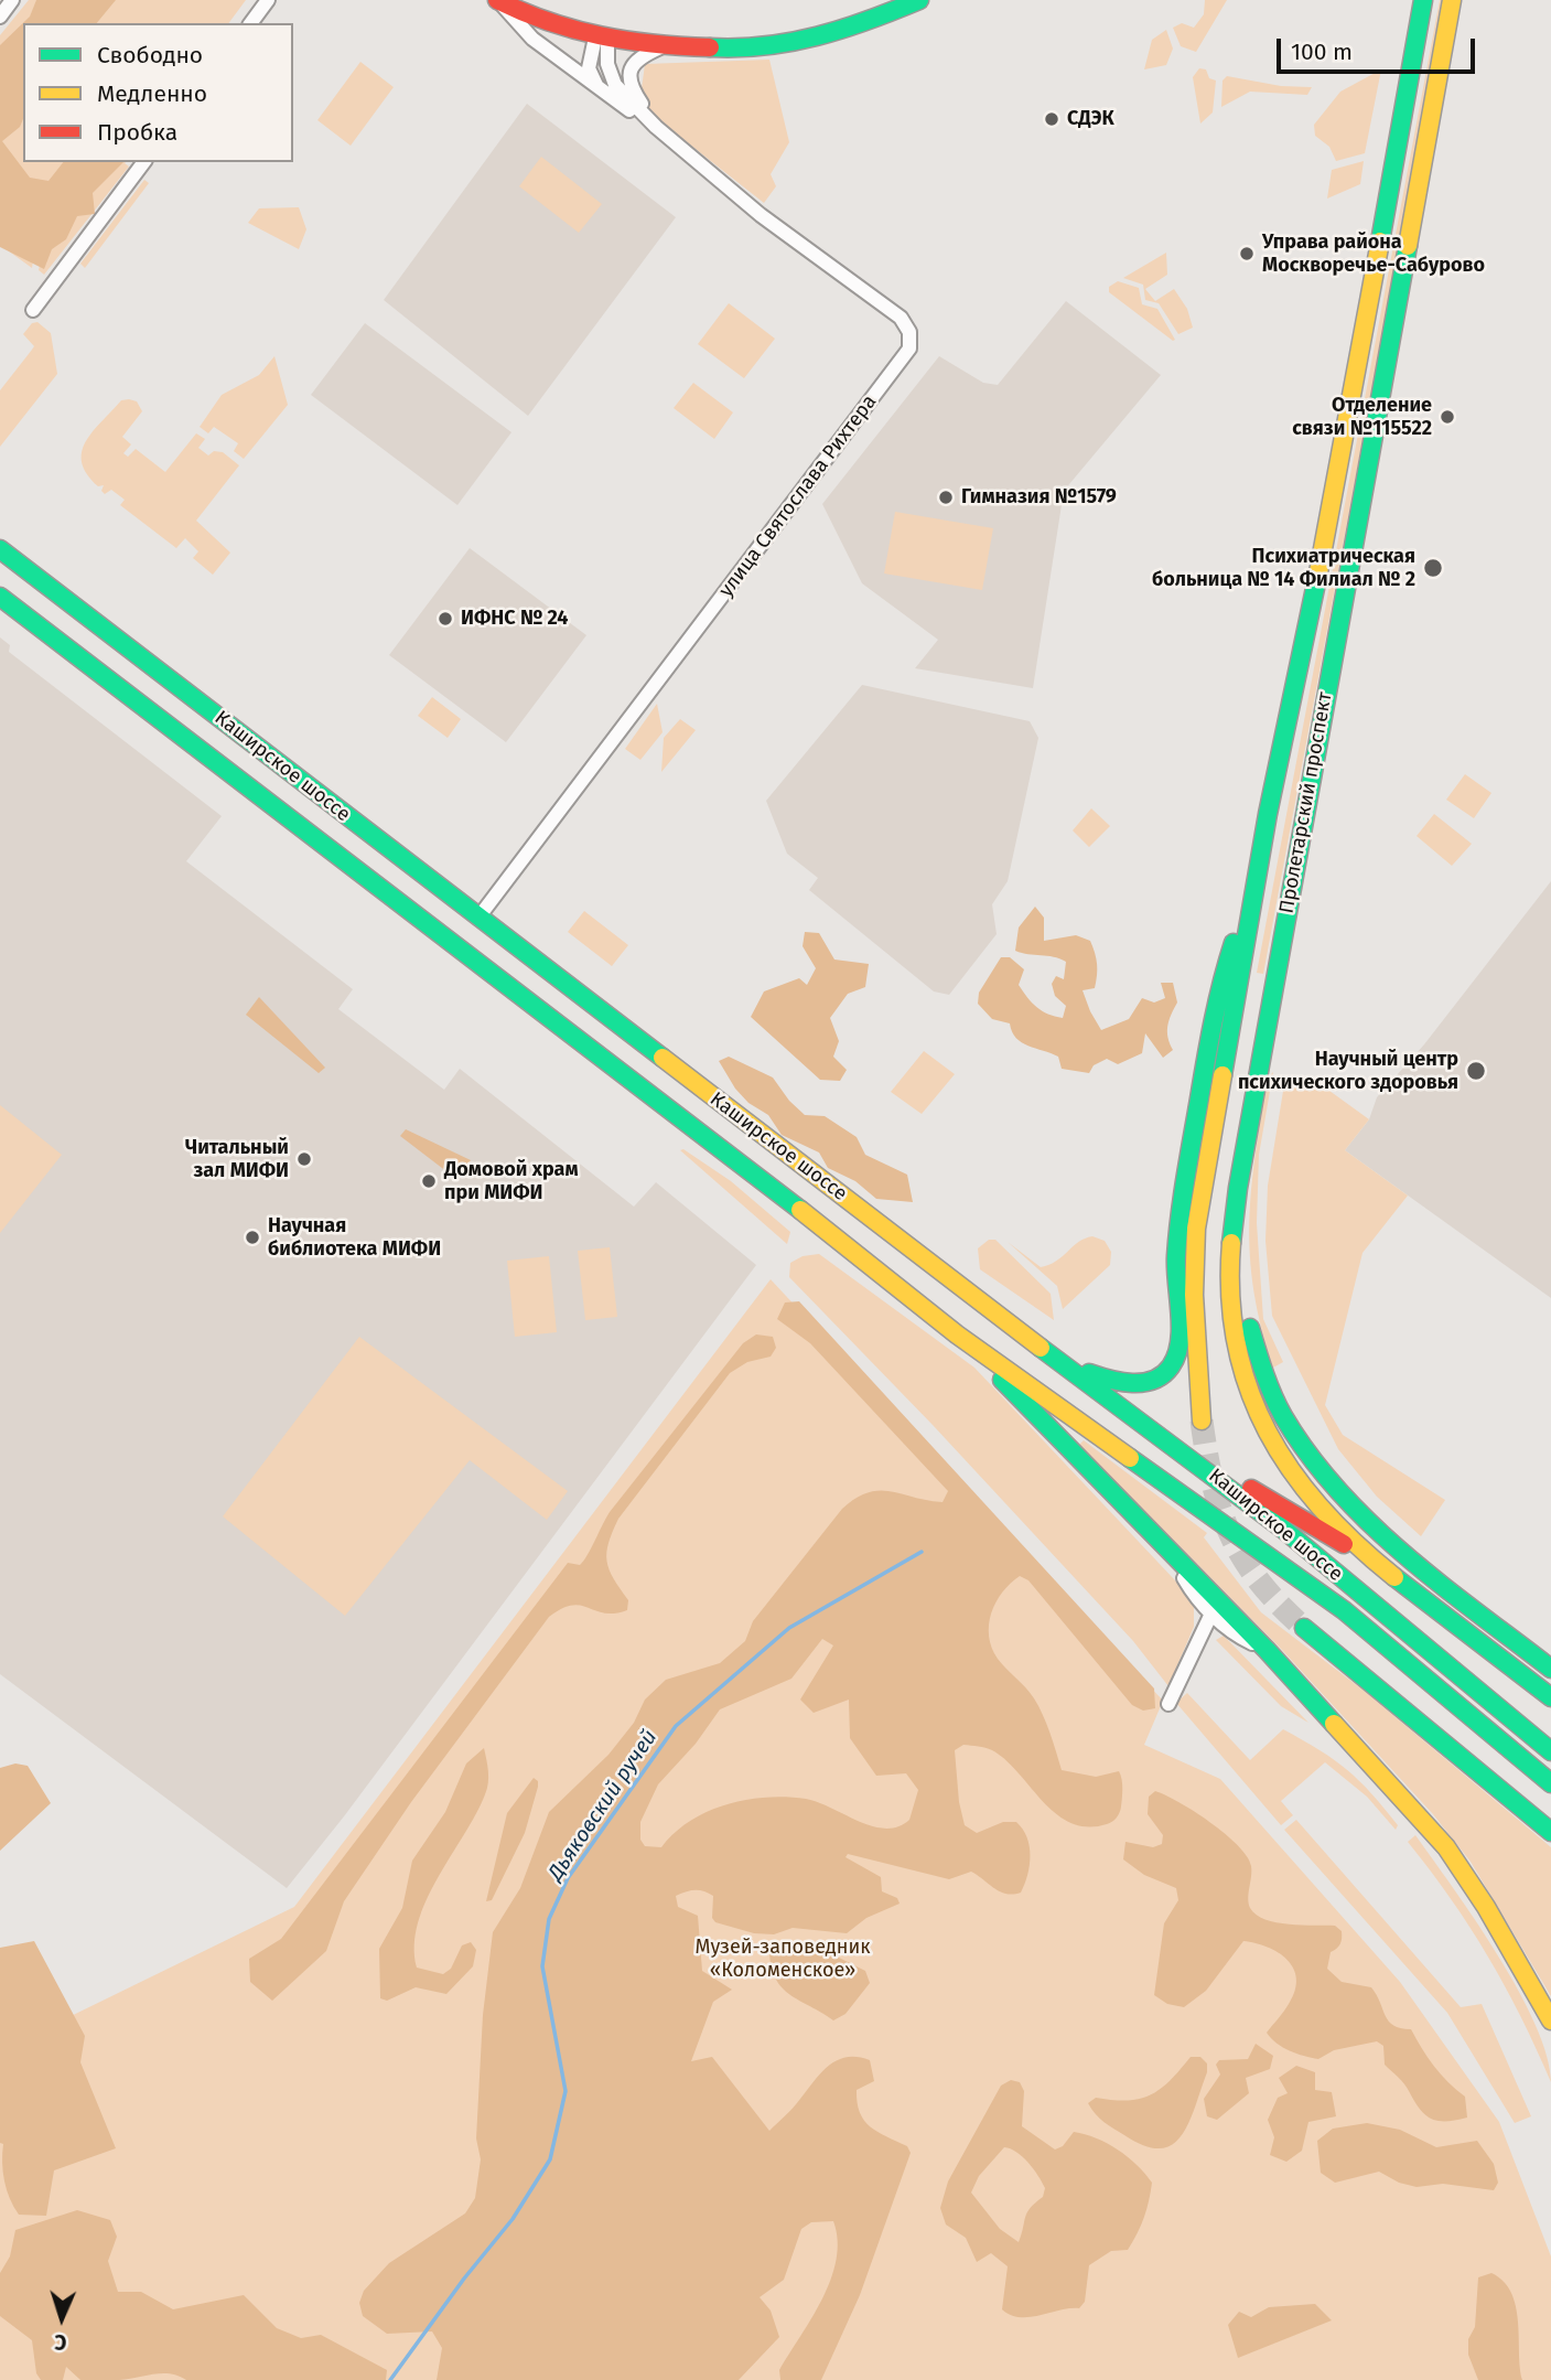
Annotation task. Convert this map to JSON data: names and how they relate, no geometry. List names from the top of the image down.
{
  "streets": {
    "main road": ["Каширское шоссе", "Пролетарский проспект"],
    "street": ["улица Святослава Рихтера"]
  },
  "crossings": [
    ["улица Святослава Рихтера", "Каширское шоссе"]
  ],
  "water": ["Дьяковский ручей"],
  "parks": ["Музей-заповедник «Коломенское»"],
  "places": [
    "СДЭК",
    "Управа района Москворечье-Сабурово",
    "Отделение связи №115522",
    "Гимназия №1579",
    "Психиатрическая больница № 14 Филиал № 2",
    "ИФНС № 24",
    "Научный центр психического здоровья",
    "Читальный зал МИФИ",
    "Домовой храм при МИФИ",
    "Научная библиотека МИФИ"
  ],
  "legend": ["Свободно", "Медленно", "Пробка"],
  "scale_bar": "100 m",
  "north": "bottom"
}
